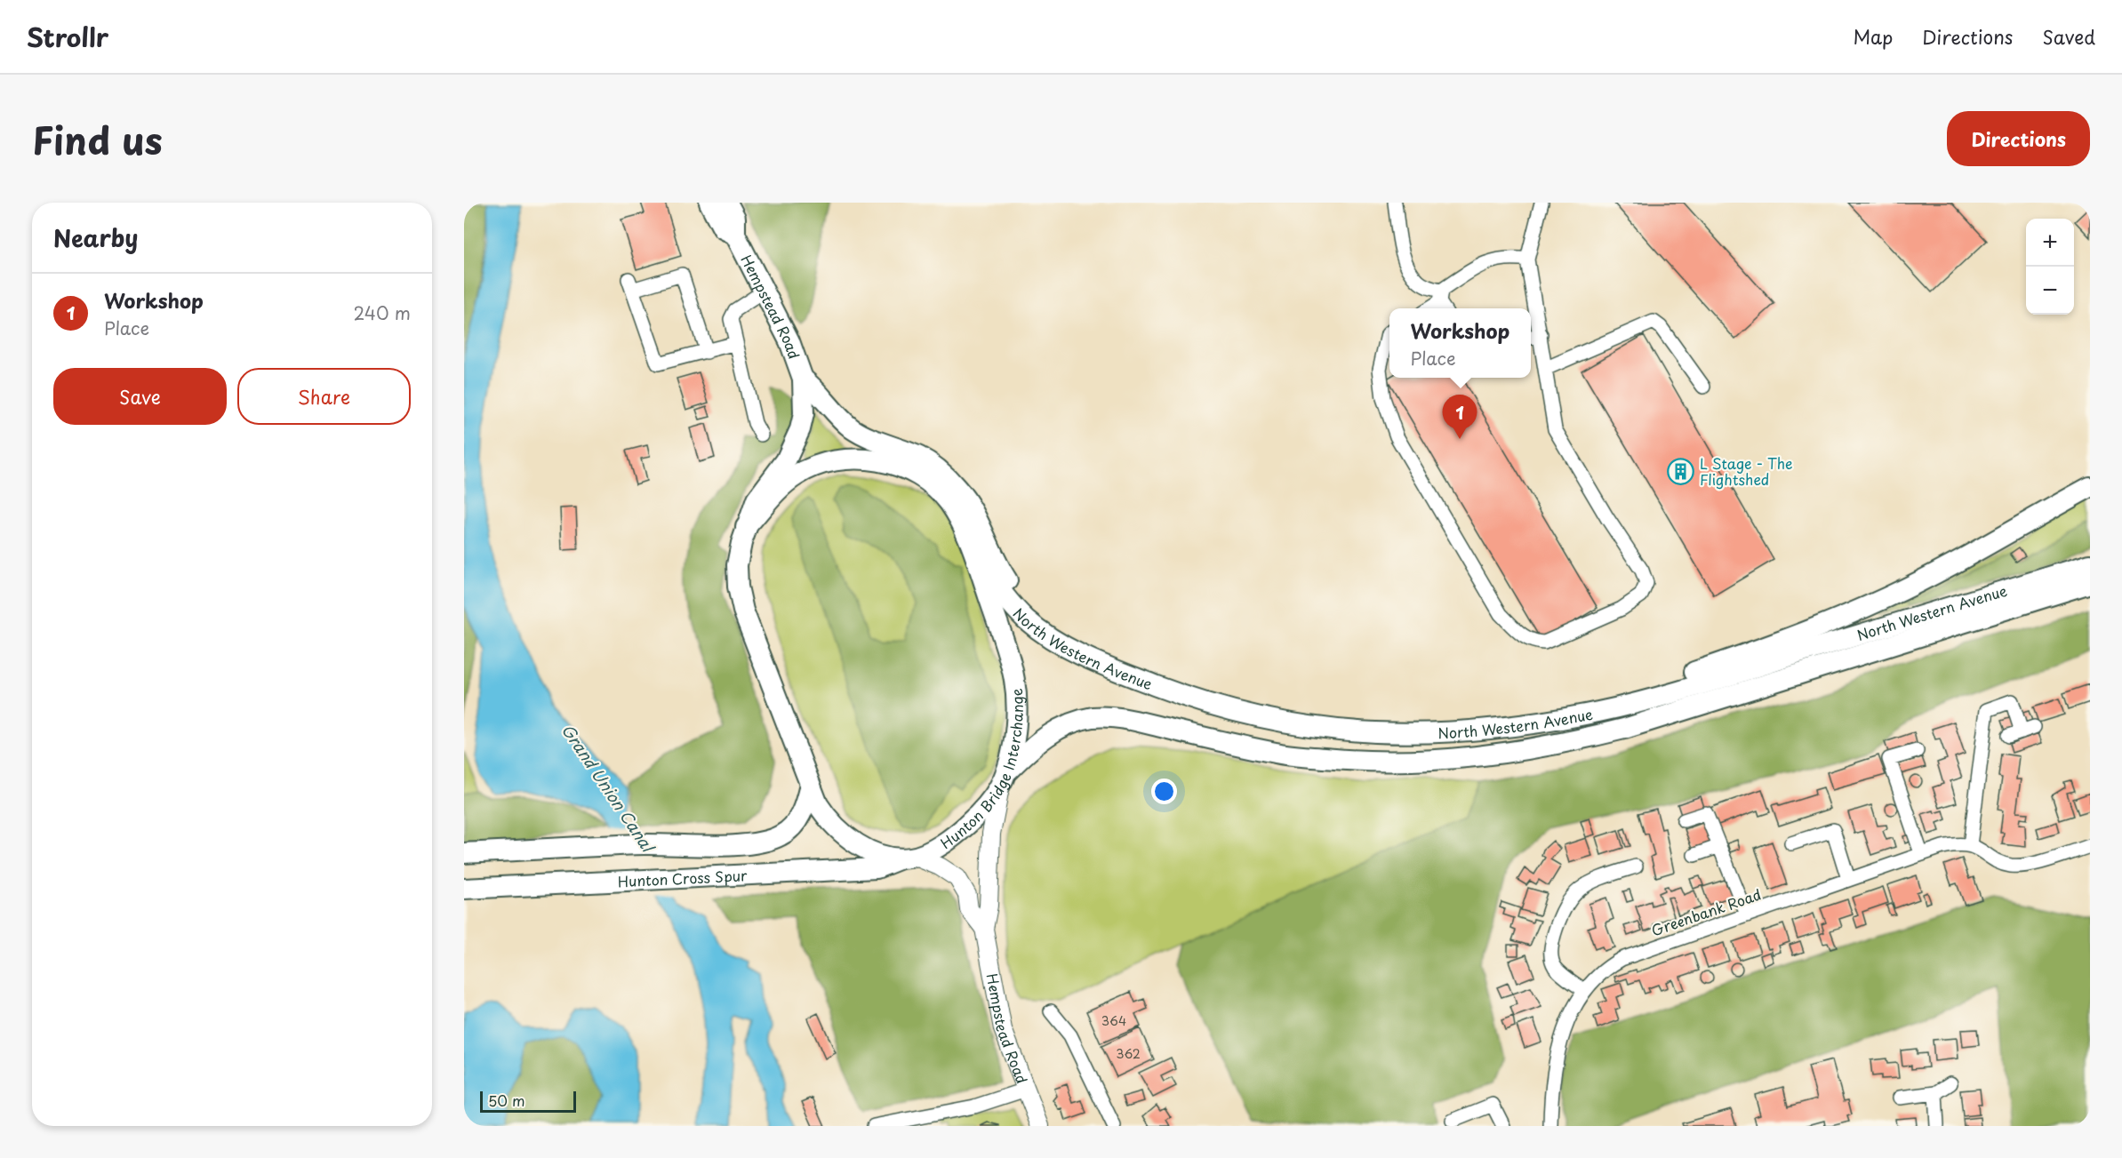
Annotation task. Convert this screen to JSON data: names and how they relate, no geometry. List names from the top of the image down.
{
  "streets": {
    "highway": [
      "Hempstead Road",
      "North Western Avenue",
      "Hunton Bridge Interchange",
      "Hunton Cross Spur"
    ],
    "street": ["Greenbank Road"]
  },
  "crossings": [
    ["Hempstead Road", "North Western Avenue"],
    ["Hempstead Road", "Hunton Bridge Interchange"],
    ["Hempstead Road", "Hunton Cross Spur"],
    ["North Western Avenue", "Hunton Bridge Interchange"],
    ["Hunton Bridge Interchange", "Hunton Cross Spur"]
  ],
  "water": ["Grand Union Canal"],
  "places": {
    "building": ["L Stage - The Flightshed"]
  },
  "house_numbers": ["364", "362"],
  "scale_bar": "50 m",
  "page": {
    "header": "Strollr",
    "nav": ["Map", "Directions", "Saved"],
    "title": "Find us",
    "buttons": [
      "Directions",
      ["Save", "Share"]
    ],
    "heading": "Nearby",
    "map_buttons": ["+", "−"],
    "list": [
      {
        "mark": "1",
        "name": "Workshop",
        "note": "Place",
        "value": "240 m"
      }
    ],
    "popup": ["Workshop", "Place"],
    "pins": "1",
    "scale": "50 m"
  }
}
